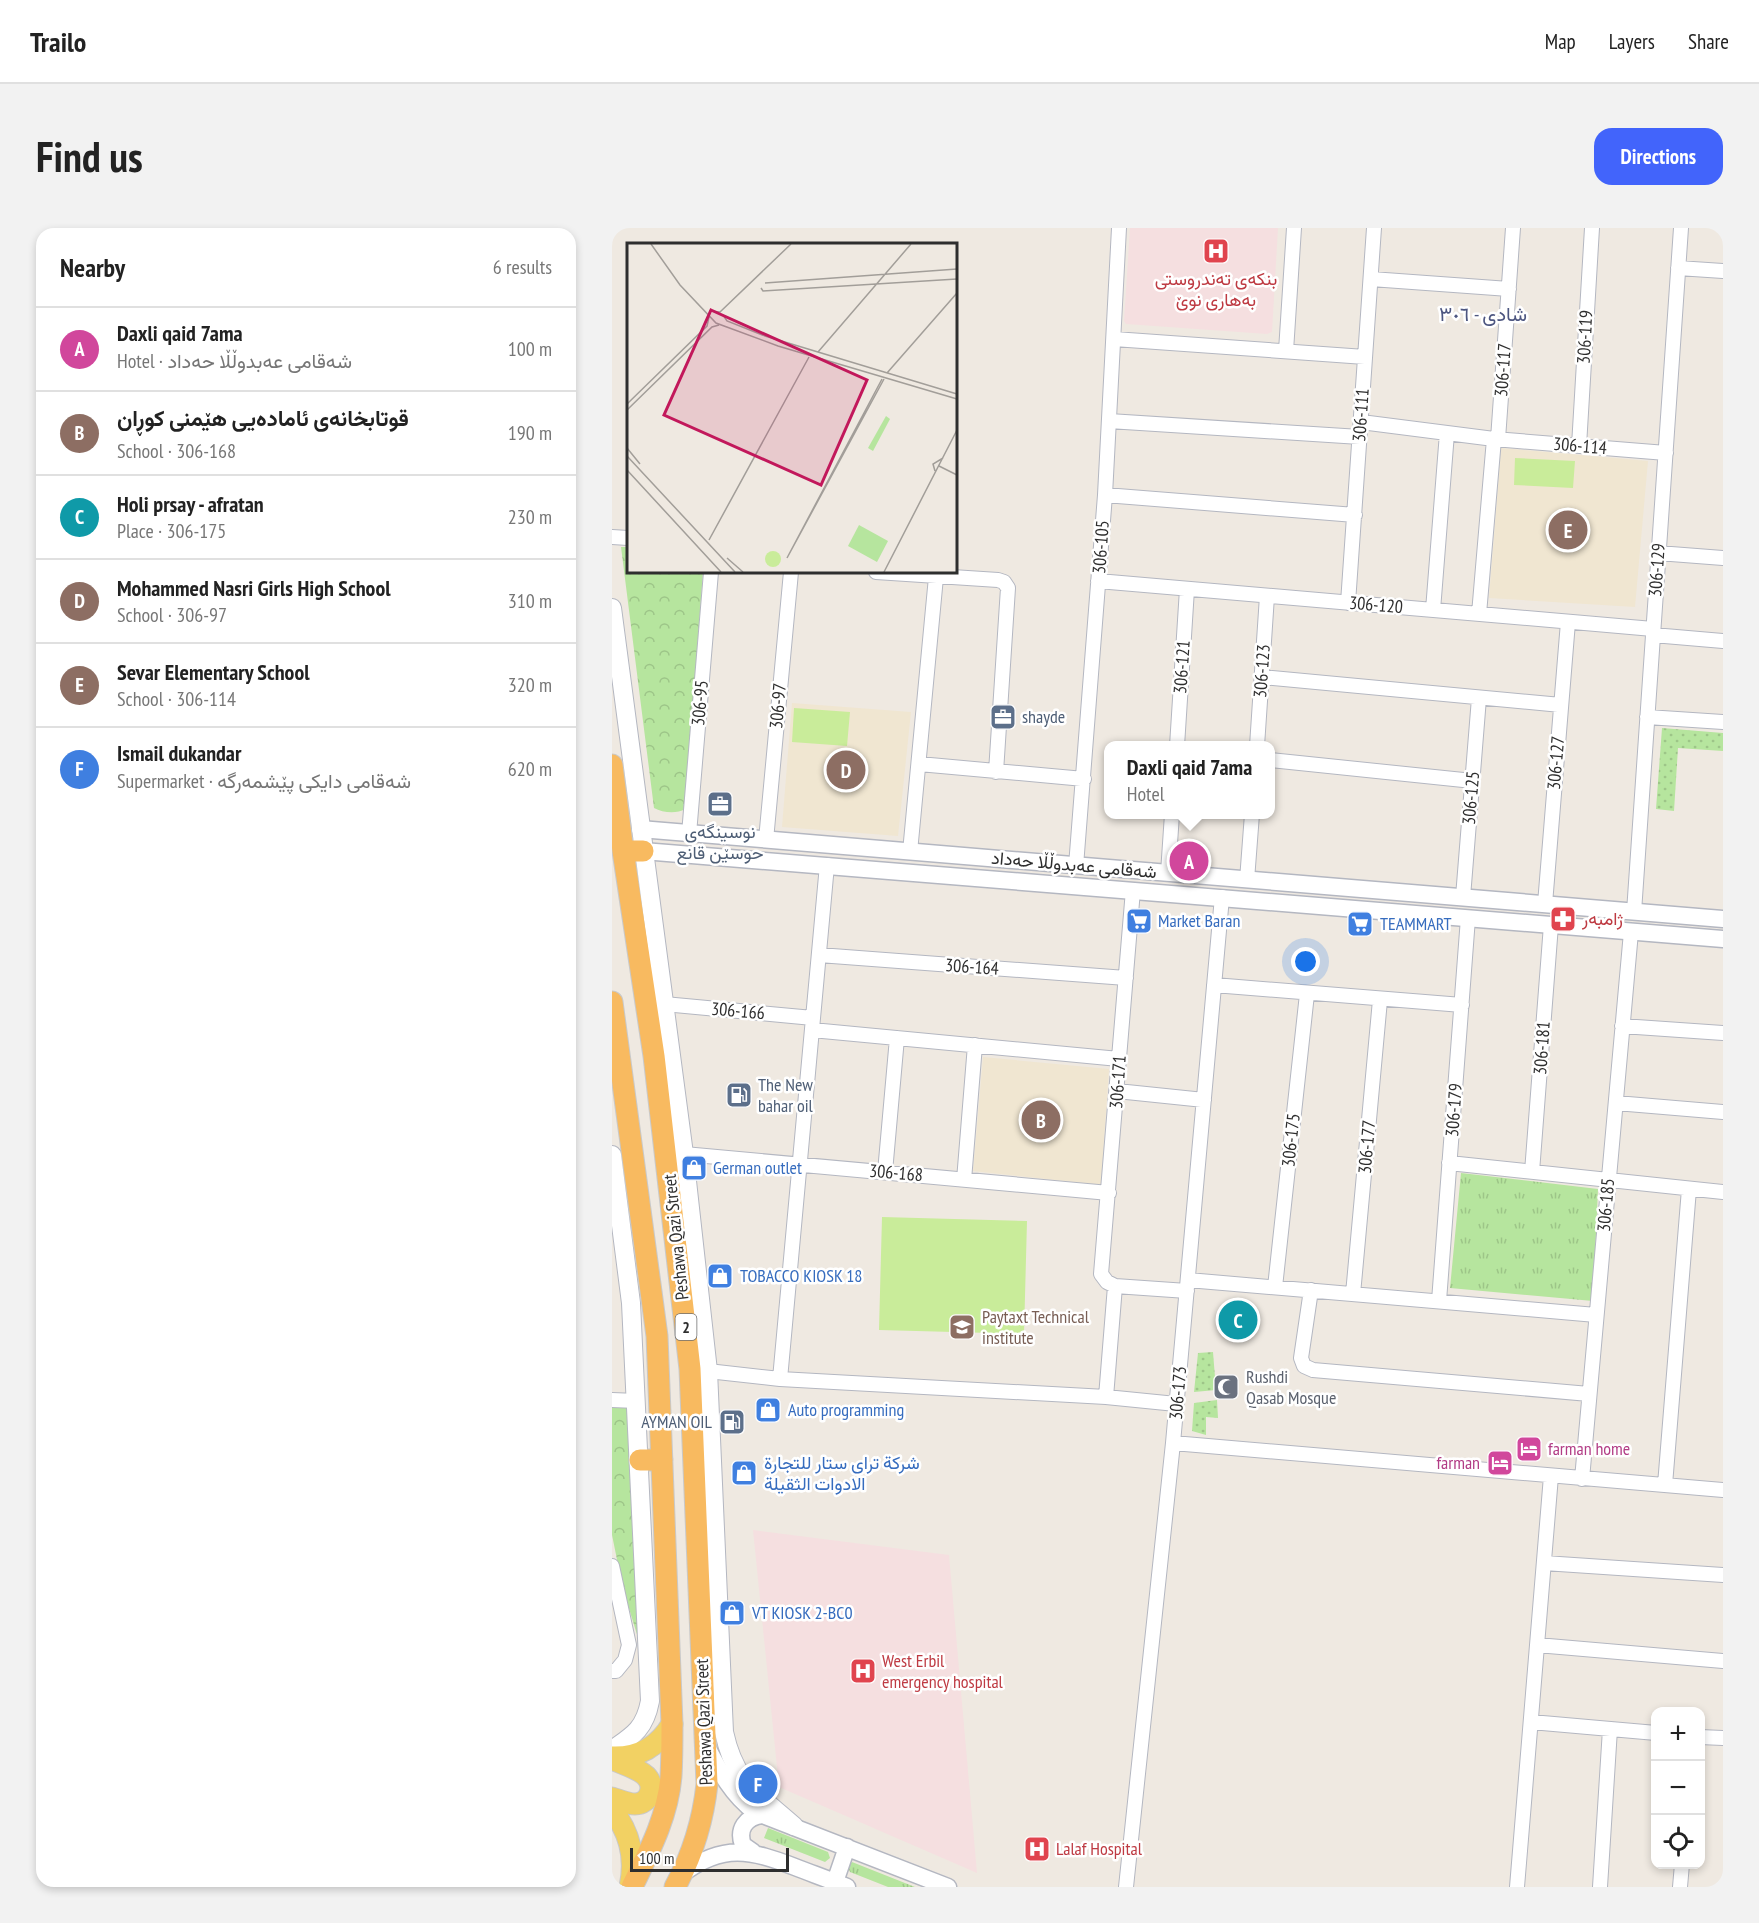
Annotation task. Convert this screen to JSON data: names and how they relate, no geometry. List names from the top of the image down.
{
  "streets": {
    "highway": ["Peshawa Qazi Street", "2"],
    "street": [
      "306-119",
      "306-117",
      "306-111",
      "306-114",
      "306-105",
      "306-129",
      "306-120",
      "306-121",
      "306-123",
      "306-95",
      "306-97",
      "306-127",
      "306-125",
      "شەقامی عەبدوڵڵا حەداد",
      "306-164",
      "306-166",
      "306-181",
      "306-171",
      "306-179",
      "306-175",
      "306-177",
      "306-168",
      "306-185",
      "306-173"
    ]
  },
  "crossings": [
    ["306-119", "306-114"],
    ["306-117", "306-114"],
    ["306-117", "306-120"],
    ["306-111", "306-114"],
    ["306-111", "306-120"],
    ["306-114", "306-129"],
    ["306-105", "306-120"],
    ["306-105", "شەقامی عەبدوڵڵا حەداد"],
    ["306-129", "306-120"],
    ["306-129", "شەقامی عەبدوڵڵا حەداد"],
    ["306-120", "306-121"],
    ["306-120", "306-123"],
    ["306-120", "306-127"],
    ["306-95", "شەقامی عەبدوڵڵا حەداد"],
    ["306-97", "شەقامی عەبدوڵڵا حەداد"],
    ["306-127", "شەقامی عەبدوڵڵا حەداد"],
    ["306-125", "شەقامی عەبدوڵڵا حەداد"],
    ["شەقامی عەبدوڵڵا حەداد", "306-181"],
    ["شەقامی عەبدوڵڵا حەداد", "306-171"],
    ["شەقامی عەبدوڵڵا حەداد", "306-179"],
    ["شەقامی عەبدوڵڵا حەداد", "306-185"],
    ["شەقامی عەبدوڵڵا حەداد", "Peshawa Qazi Street"],
    ["شەقامی عەبدوڵڵا حەداد", "306-173"],
    ["306-164", "306-171"],
    ["306-166", "306-171"],
    ["306-171", "306-168"],
    ["306-168", "Peshawa Qazi Street"]
  ],
  "districts": ["شادی - ٣٠٦"],
  "places": {
    "hospital": ["بنکەی تەندروستی بەهاری نوێ", "West Erbil emergency hospital", "Lalaf Hospital"],
    "office": ["shayde", "نوسینگەی حوسێن قانع"],
    "pharmacy": ["ژامبەر"],
    "supermarket": ["Market Baran", "TEAMMART"],
    "fuel station": ["The New bahar oil", "AYMAN OIL"],
    "shop": [
      "German outlet",
      "TOBACCO KIOSK 18",
      "Auto programming",
      "شركة ترای ستار للتجارة الادوات الثقيلة",
      "VT KIOSK 2-BC0"
    ],
    "school or university": ["Paytaxt Technical institute"],
    "mosque": ["Rushdi Qasab Mosque"],
    "hotel": ["farman home", "farman"]
  },
  "scale_bar": "100 m",
  "page": {
    "header": "Trailo",
    "nav": ["Map", "Layers", "Share"],
    "buttons": "Directions",
    "title": "Find us",
    "heading": ["Nearby", "6 results"],
    "list": [
      {
        "mark": "A",
        "name": "Daxli qaid 7ama",
        "note": "Hotel · شەقامی عەبدوڵڵا حەداد",
        "value": "100 m"
      },
      {
        "mark": "B",
        "name": "قوتابخانەی ئامادەیی هێمنی کوڕان",
        "note": "School · 306-168",
        "value": "190 m"
      },
      {
        "mark": "C",
        "name": "Holi prsay - afratan",
        "note": "Place · 306-175",
        "value": "230 m"
      },
      {
        "mark": "D",
        "name": "Mohammed Nasri Girls High School",
        "note": "School · 306-97",
        "value": "310 m"
      },
      {
        "mark": "E",
        "name": "Sevar Elementary School",
        "note": "School · 306-114",
        "value": "320 m"
      },
      {
        "mark": "F",
        "name": "Ismail dukandar",
        "note": "Supermarket · شەقامی دایکی پێشمەرگە",
        "value": "620 m"
      }
    ],
    "pins": [
      "E",
      "D",
      "A",
      "B",
      "C",
      "F"
    ],
    "popup": ["Daxli qaid 7ama", "Hotel"],
    "map_buttons": ["+", "−"],
    "scale": "100 m"
  }
}
